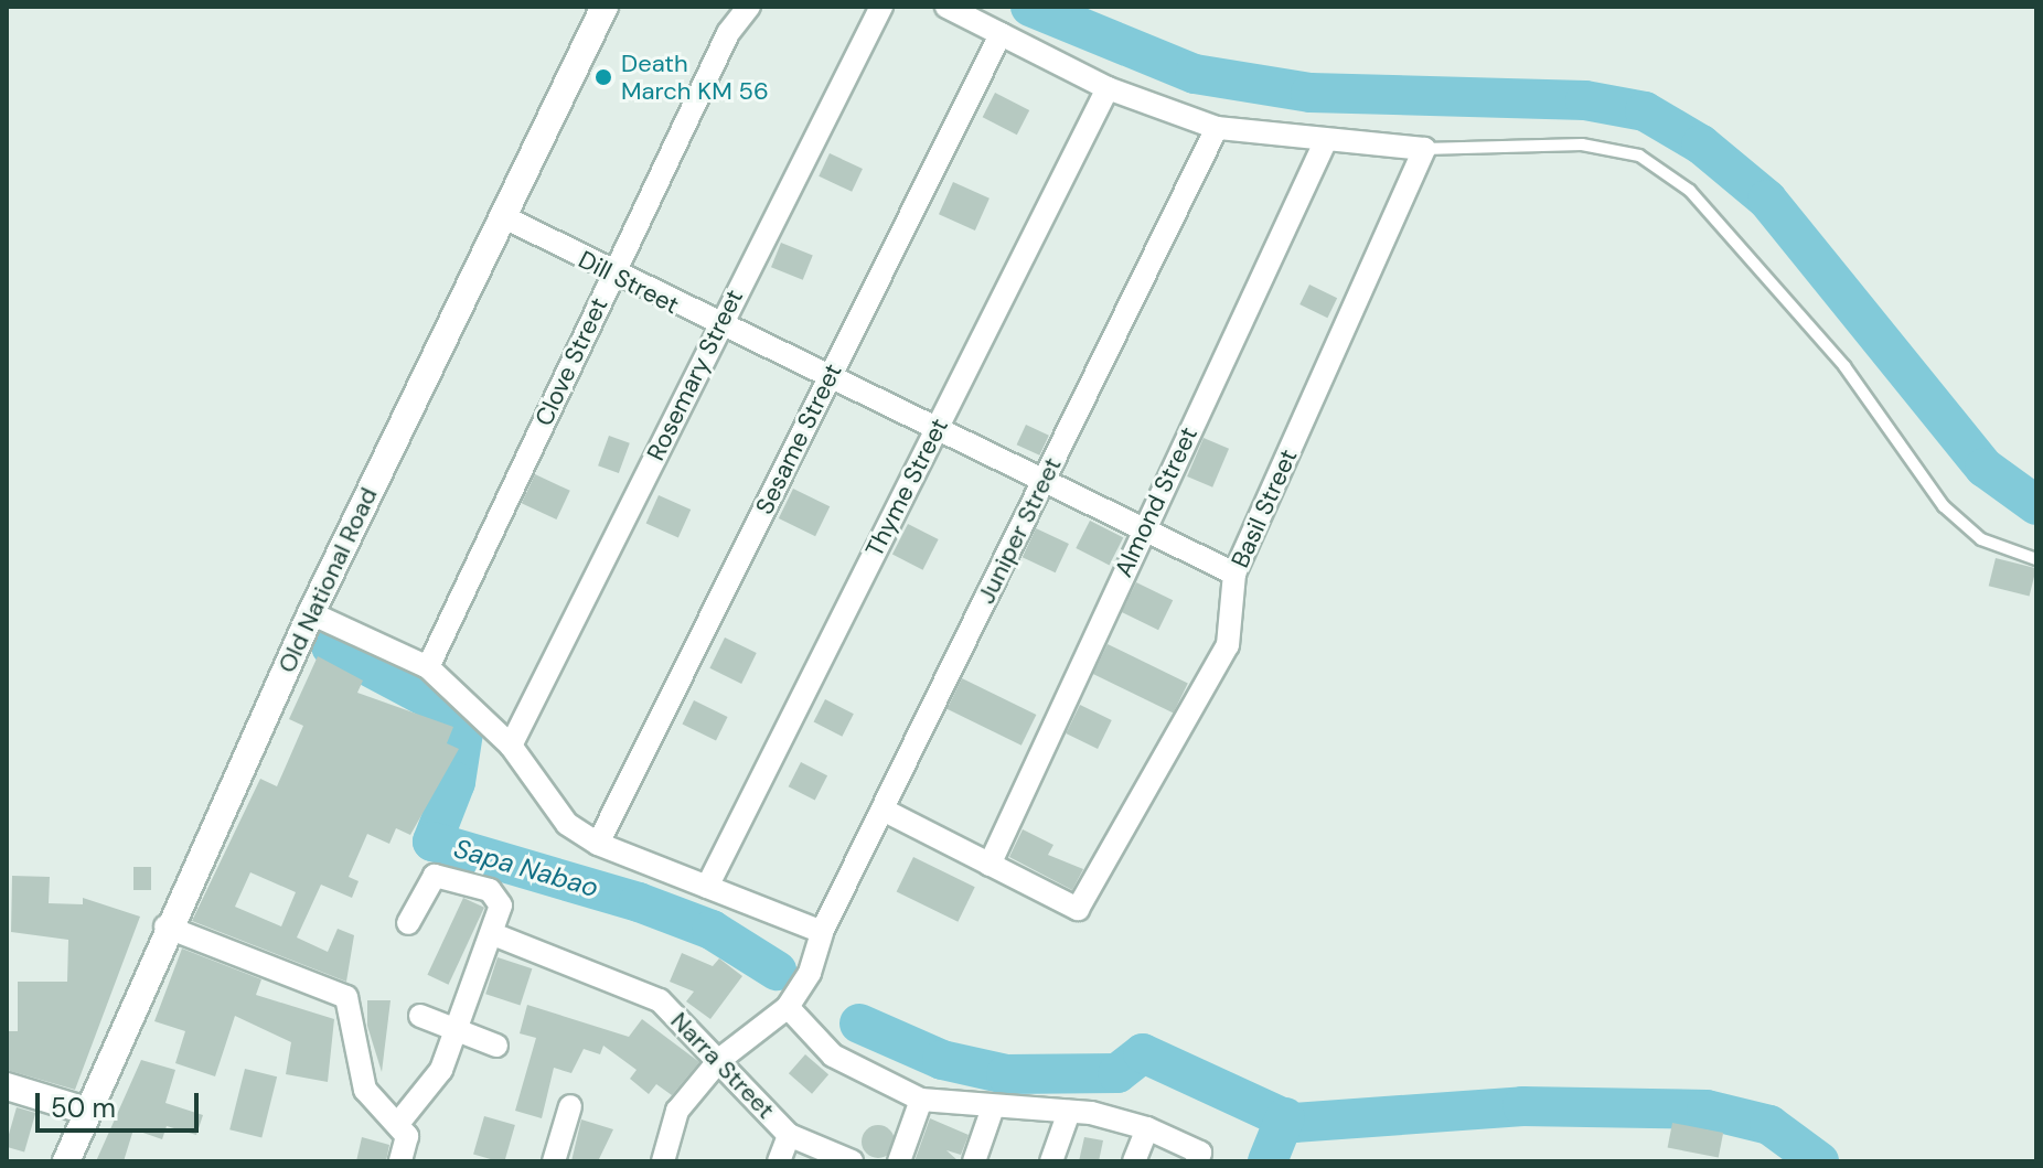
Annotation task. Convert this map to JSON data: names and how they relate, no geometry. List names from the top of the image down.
{
  "streets": {
    "main road": ["Old National Road"],
    "street": [
      "Dill Street",
      "Clove Street",
      "Rosemary Street",
      "Sesame Street",
      "Thyme Street",
      "Almond Street",
      "Basil Street",
      "Juniper Street",
      "Narra Street"
    ]
  },
  "crossings": [
    ["Dill Street", "Clove Street"],
    ["Dill Street", "Rosemary Street"],
    ["Dill Street", "Sesame Street"],
    ["Dill Street", "Thyme Street"],
    ["Dill Street", "Almond Street"],
    ["Dill Street", "Basil Street"],
    ["Dill Street", "Juniper Street"],
    ["Dill Street", "Old National Road"],
    ["Almond Street", "Basil Street"]
  ],
  "water": ["Sapa Nabao"],
  "places": ["Death March KM 56"],
  "scale_bar": "50 m"
}
